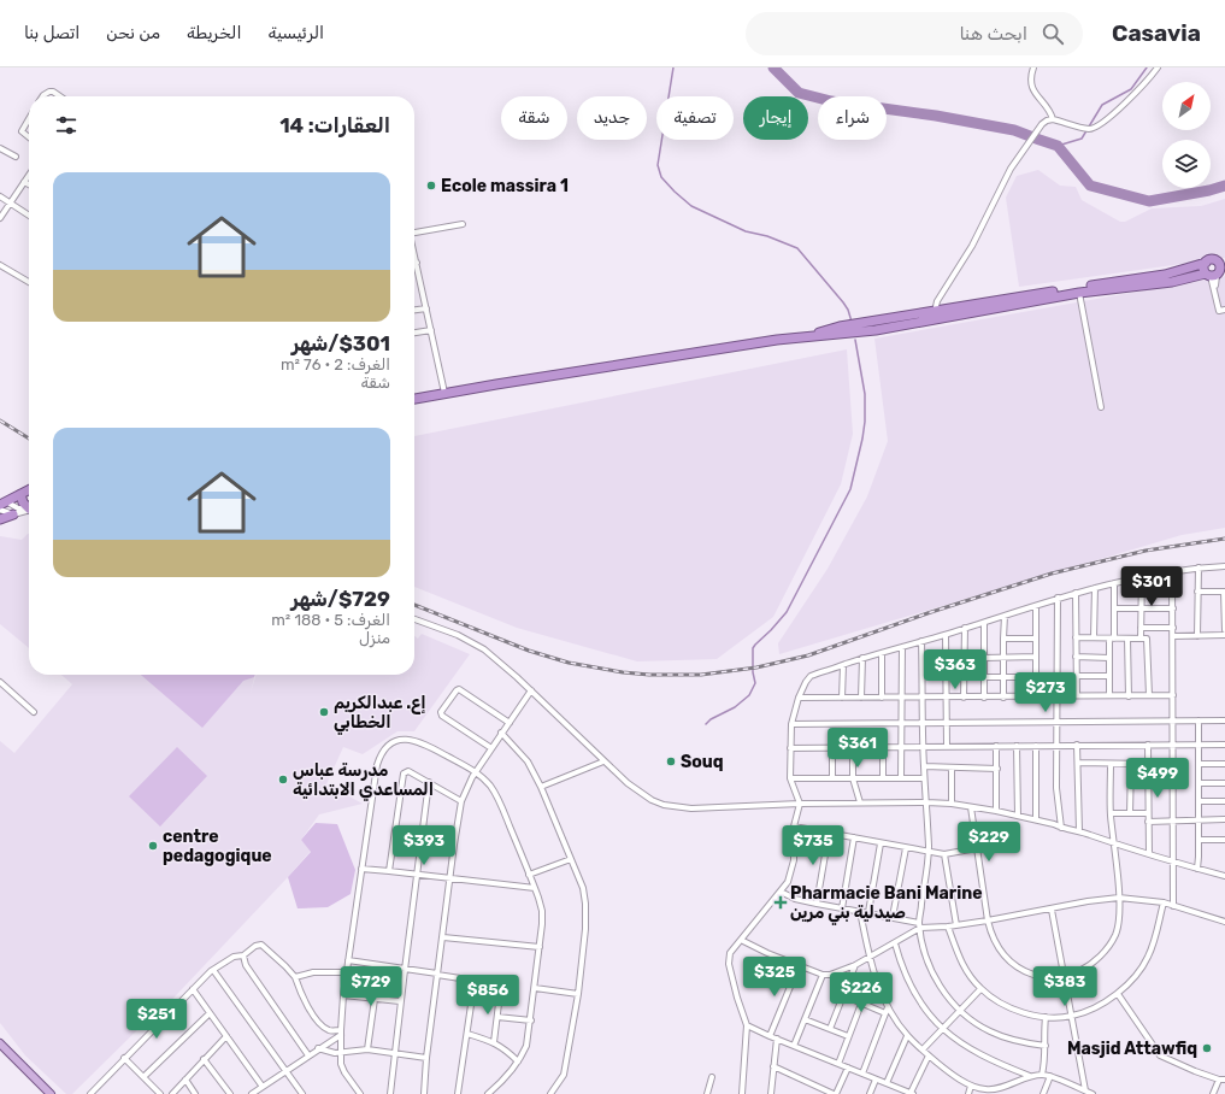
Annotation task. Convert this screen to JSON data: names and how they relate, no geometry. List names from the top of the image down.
{
  "places": {
    "other": [
      "Ecole massira 1",
      "إع. عبدالكريم الخطابي",
      "Souq",
      "مدرسة عباس المساعدي الابتدائية",
      "centre pedagogique",
      "Masjid Attawfiq"
    ],
    "health": ["Pharmacie Bani Marine صيدلية بني مرين"]
  },
  "north": "top right",
  "page": {
    "header": "Casavia",
    "search": "ابحث هنا",
    "nav": [
      "الرئيسية",
      "الخريطة",
      "من نحن",
      "اتصل بنا"
    ],
    "chip": [
      "شراء",
      "إيجار",
      "تصفية",
      "جديد",
      "شقة"
    ],
    "heading": "العقارات: 14",
    "list": [
      {
        "name": "$301/شهر",
        "note": "الغرف: 2 · 76 m² · شقة"
      },
      {
        "name": "$729/شهر",
        "note": "الغرف: 5 · 188 m² · منزل"
      }
    ],
    "price": [
      "$301",
      "$363",
      "$273",
      "$361",
      "$499",
      "$229",
      "$393",
      "$735",
      "$325",
      "$729",
      "$383",
      "$226",
      "$856",
      "$251"
    ]
  }
}
